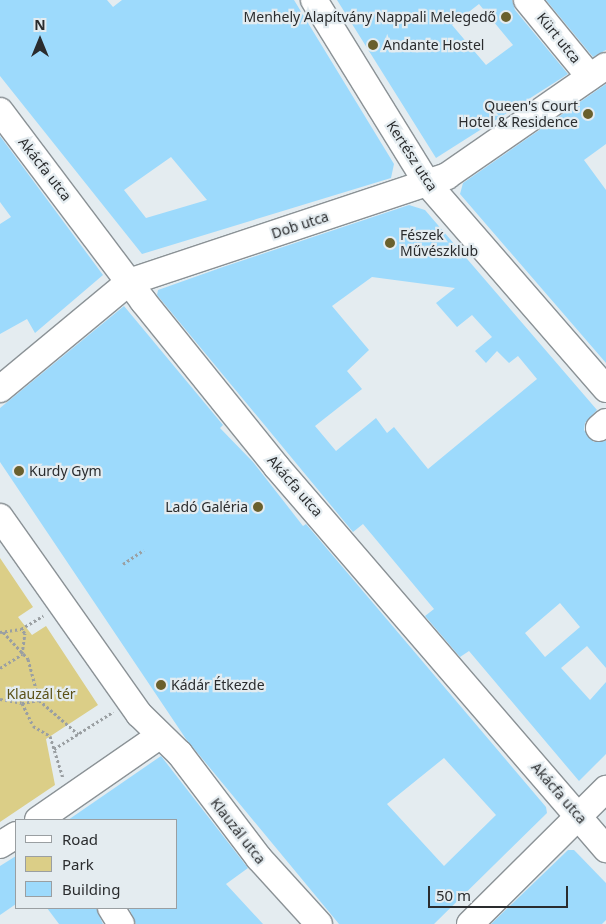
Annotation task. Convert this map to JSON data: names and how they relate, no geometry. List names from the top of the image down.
{
  "streets": {
    "street": [
      "Kürt utca",
      "Kertész utca",
      "Akácfa utca",
      "Dob utca",
      "Klauzál utca"
    ]
  },
  "crossings": [
    ["Kürt utca", "Dob utca"],
    ["Kertész utca", "Dob utca"],
    ["Akácfa utca", "Dob utca"]
  ],
  "parks": ["Klauzál tér"],
  "places": [
    "Menhely Alapítvány Nappali Melegedő",
    "Andante Hostel",
    "Queen's Court Hotel & Residence",
    "Fészek Művészklub",
    "Kurdy Gym",
    "Ladó Galéria",
    "Kádár Étkezde"
  ],
  "legend": ["Road", "Park", "Building"],
  "scale_bar": "50 m",
  "north": "top"
}
